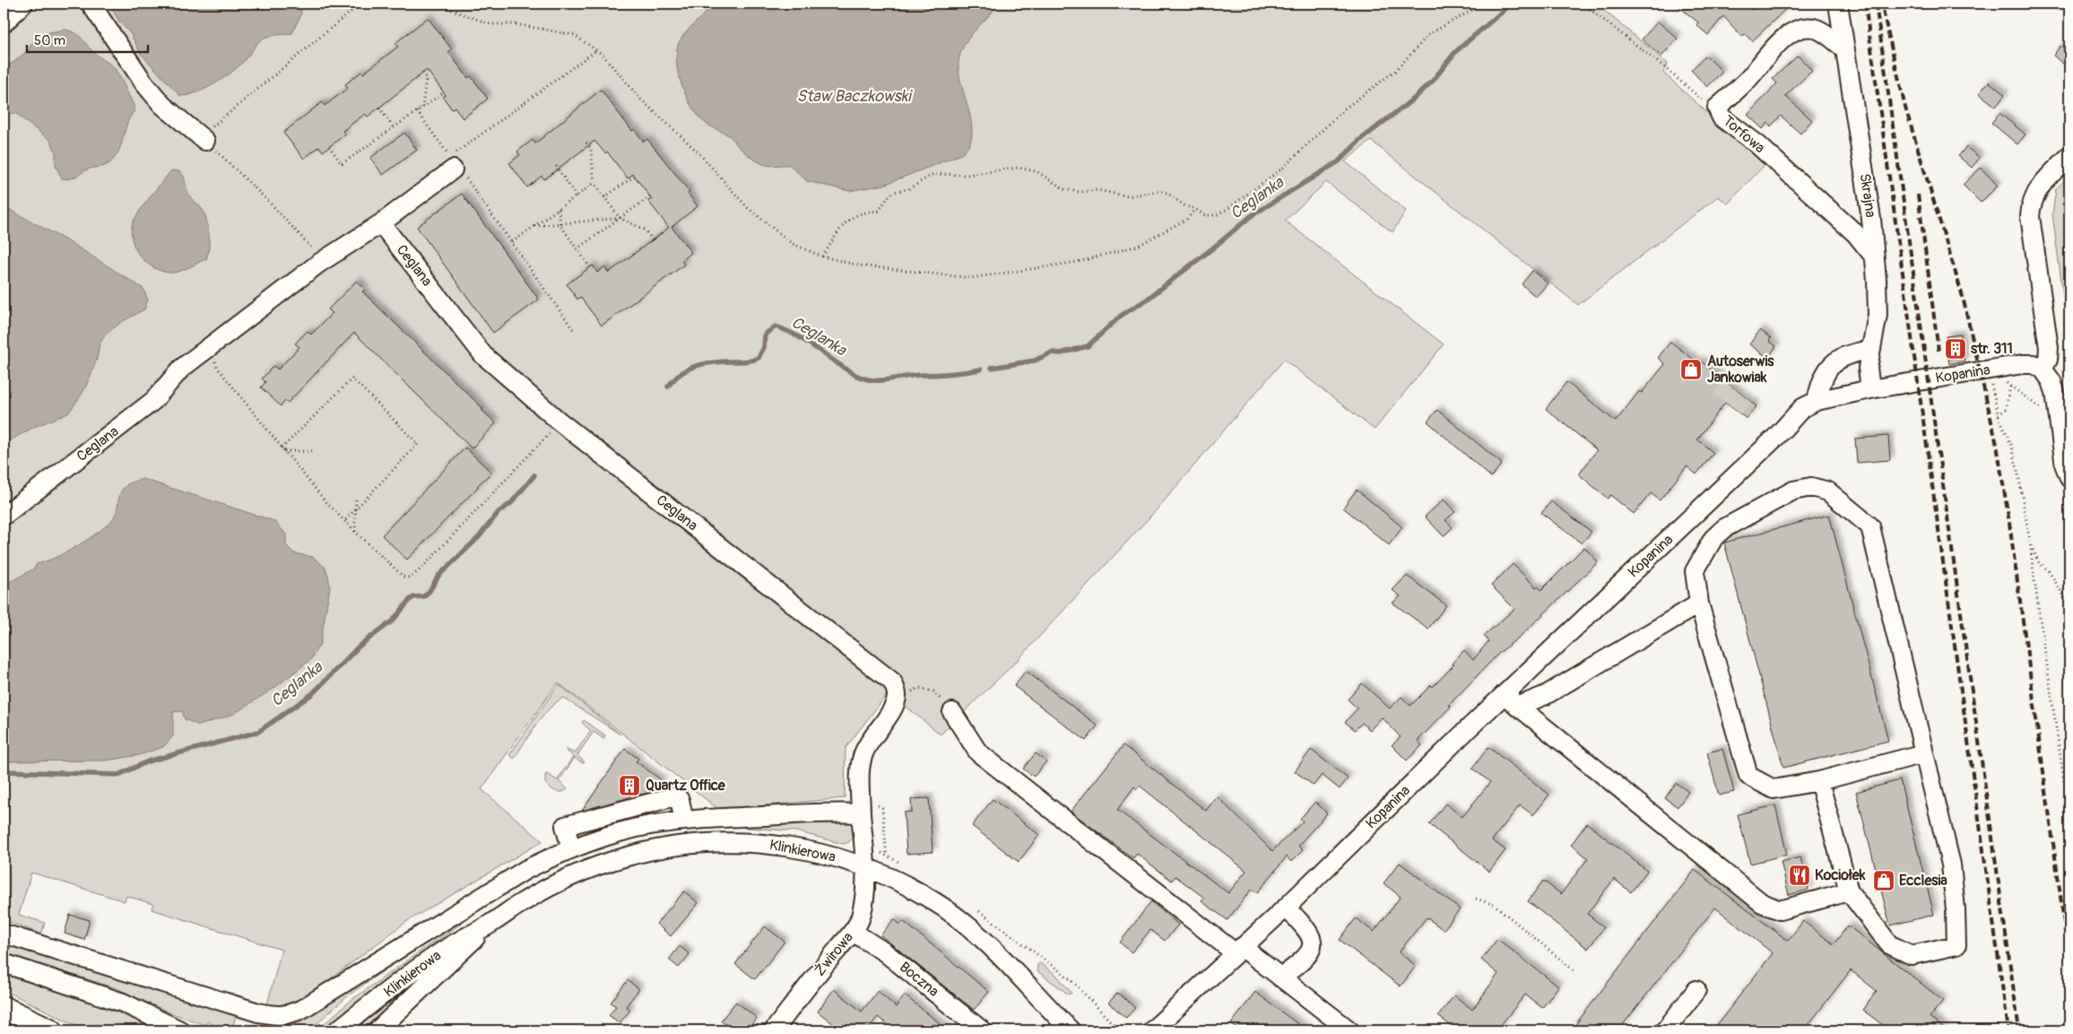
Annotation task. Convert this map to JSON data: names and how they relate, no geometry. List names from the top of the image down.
{
  "streets": {
    "street": [
      "Torfowa",
      "Skrajna",
      "Ceglana",
      "Kopanina",
      "Klinkierowa",
      "Żwirowa",
      "Boczna"
    ]
  },
  "crossings": [
    ["Torfowa", "Skrajna"],
    ["Skrajna", "Kopanina"],
    ["Klinkierowa", "Żwirowa"],
    ["Żwirowa", "Boczna"]
  ],
  "water": ["Staw Baczkowski", "Ceglanka"],
  "places": {
    "building": ["str. 311", "Quartz Office"],
    "shop": ["Autoserwis Jankowiak", "Ecclesia"],
    "restaurant": ["Kociołek"]
  },
  "scale_bar": "50 m"
}
